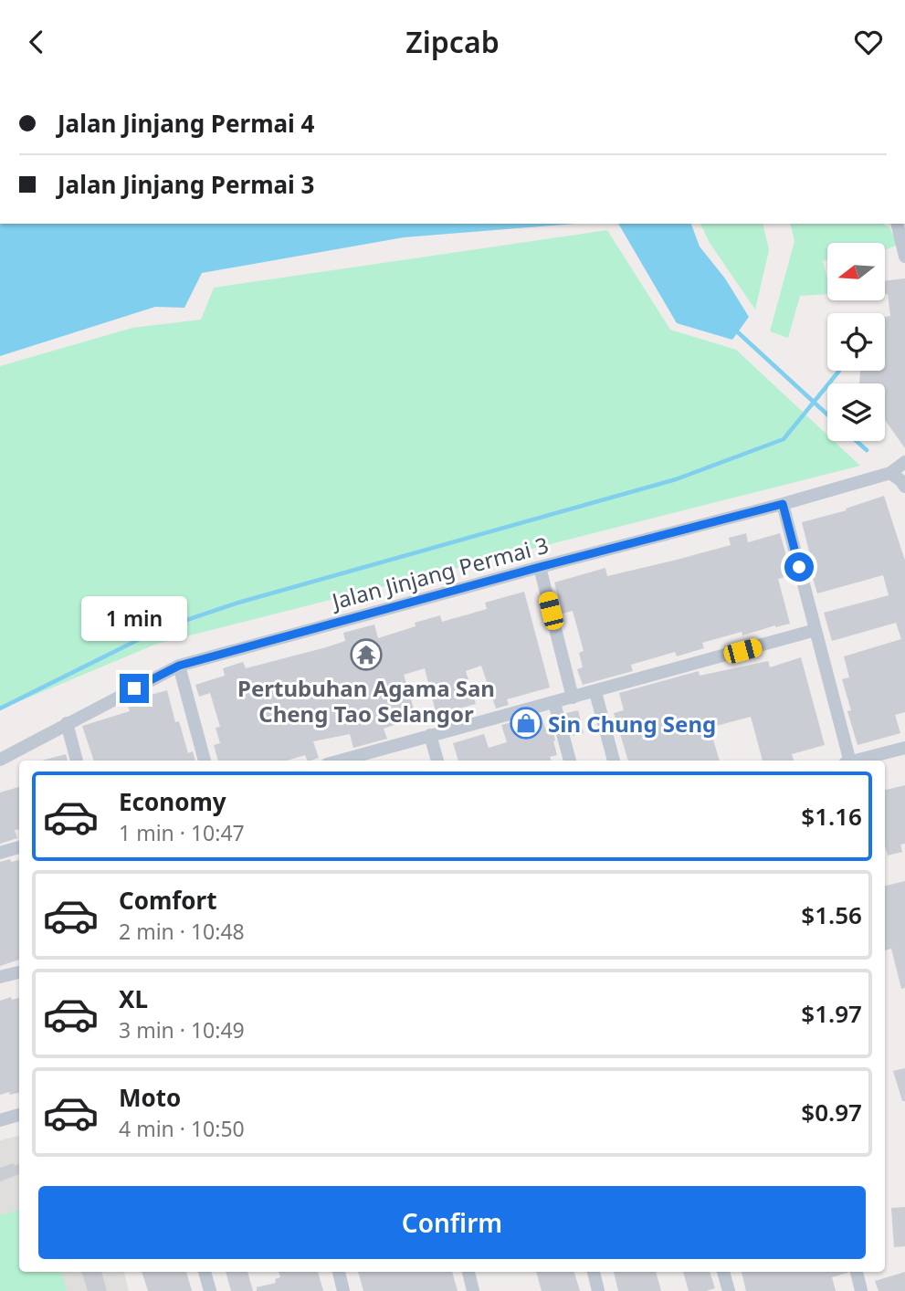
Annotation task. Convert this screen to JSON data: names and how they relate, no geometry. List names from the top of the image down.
{
  "streets": {
    "street": ["Jalan Jinjang Permai 3"]
  },
  "places": {
    "temple": ["Pertubuhan Agama San Cheng Tao Selangor"],
    "shop": ["Sin Chung Seng"]
  },
  "north": "left",
  "page": {
    "header": "Zipcab",
    "banner": ["Jalan Jinjang Permai 4", "Jalan Jinjang Permai 3"],
    "bubble": "1 min",
    "list": [
      {
        "name": "Economy",
        "note": "1 min · 10:47",
        "value": "$1.16"
      },
      {
        "name": "Comfort",
        "note": "2 min · 10:48",
        "value": "$1.56"
      },
      {
        "name": "XL",
        "note": "3 min · 10:49",
        "value": "$1.97"
      },
      {
        "name": "Moto",
        "note": "4 min · 10:50",
        "value": "$0.97"
      }
    ],
    "buttons": "Confirm"
  }
}
